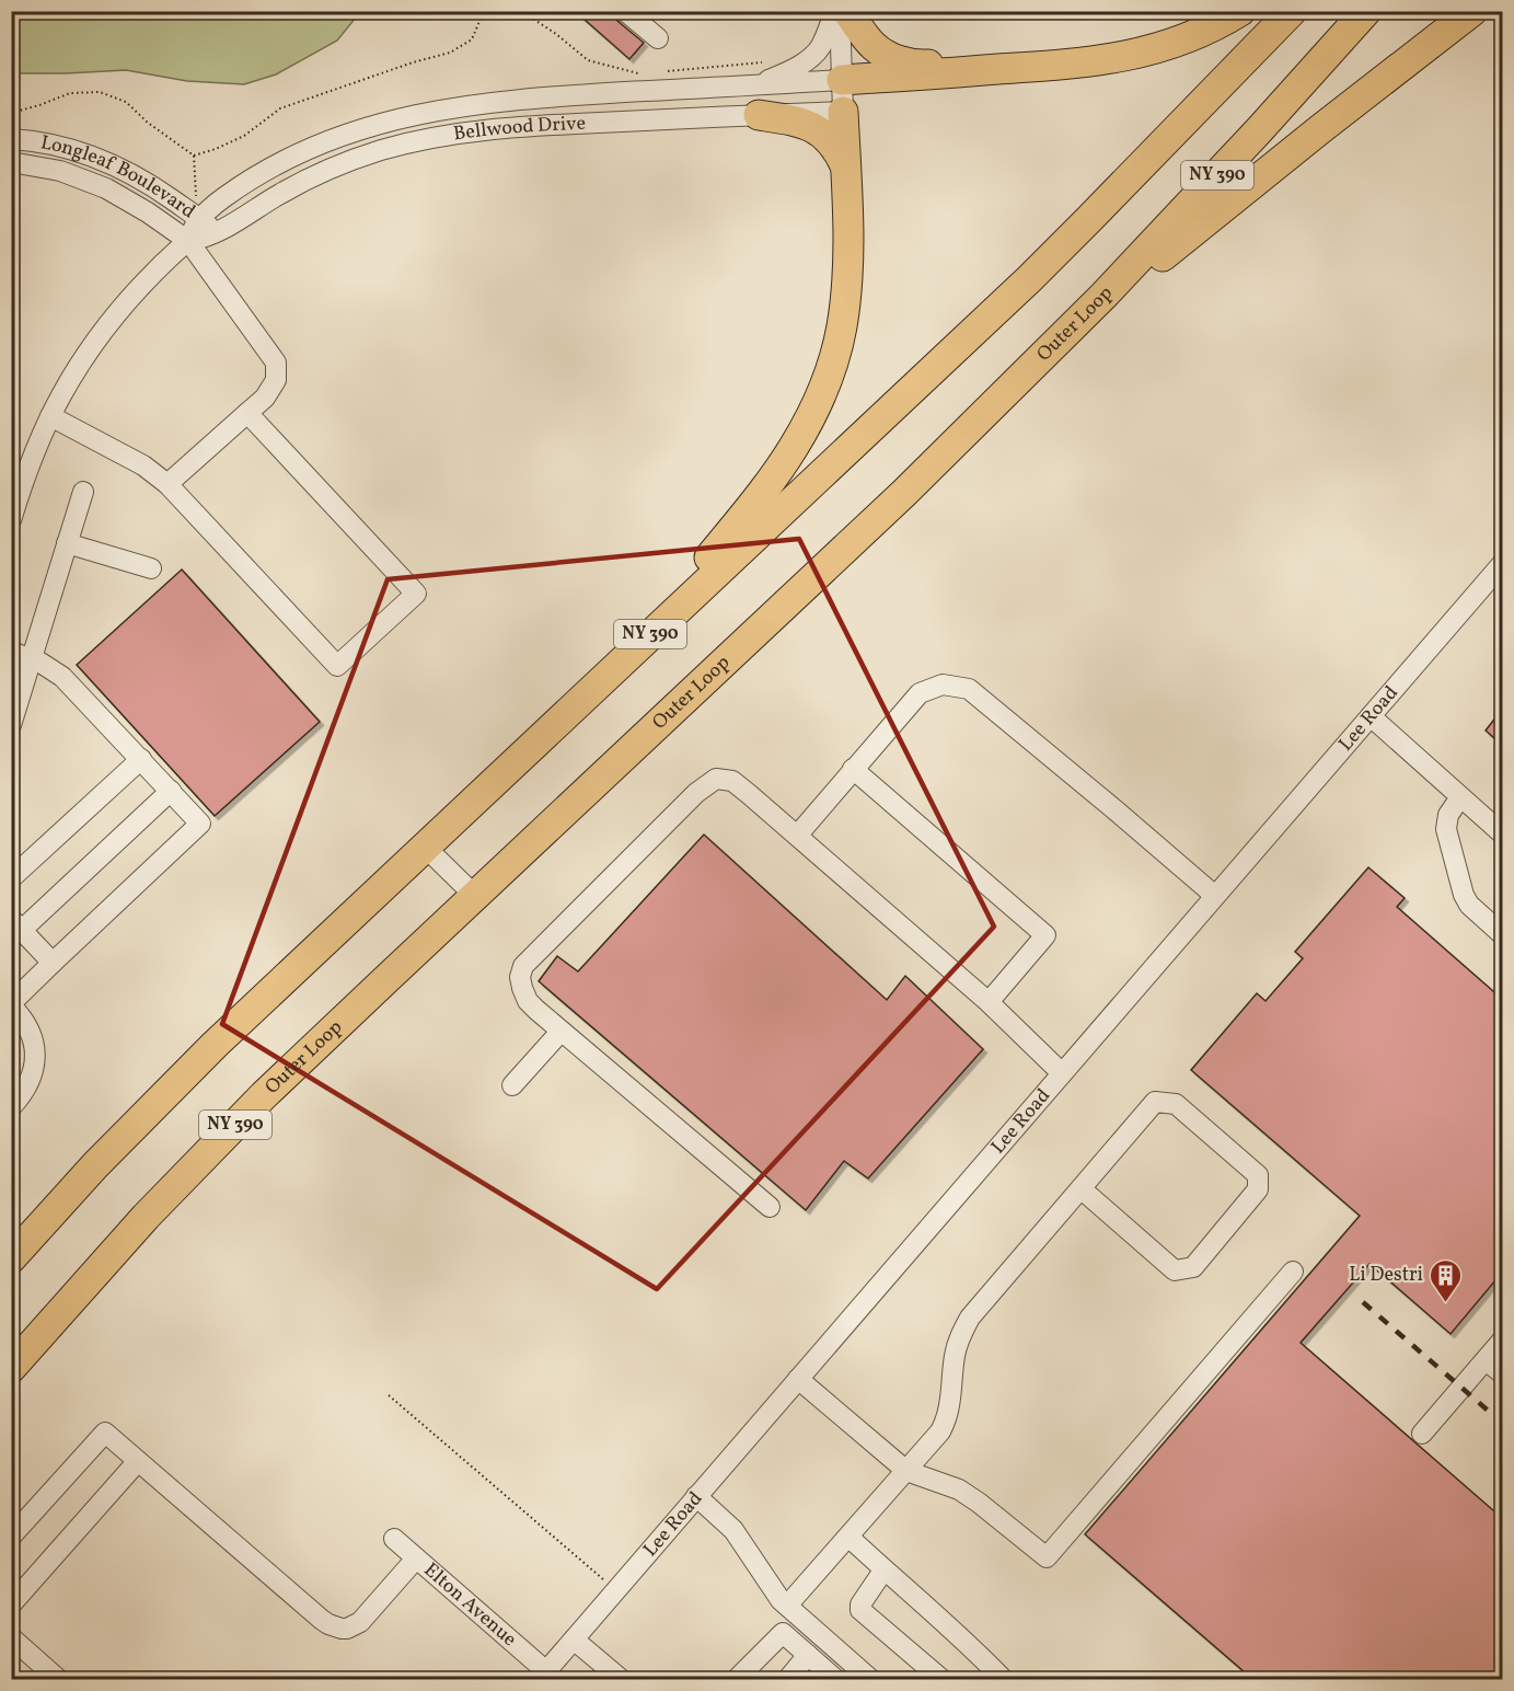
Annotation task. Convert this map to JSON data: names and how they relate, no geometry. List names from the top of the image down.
{
  "streets": {
    "highway": ["NY 390", "Outer Loop"],
    "street": [
      "Bellwood Drive",
      "Longleaf Boulevard",
      "Lee Road",
      "Elton Avenue"
    ]
  },
  "crossings": [
    ["Bellwood Drive", "Longleaf Boulevard"],
    ["Lee Road", "Elton Avenue"]
  ],
  "places": {
    "building": ["Li Destri"]
  }
}
